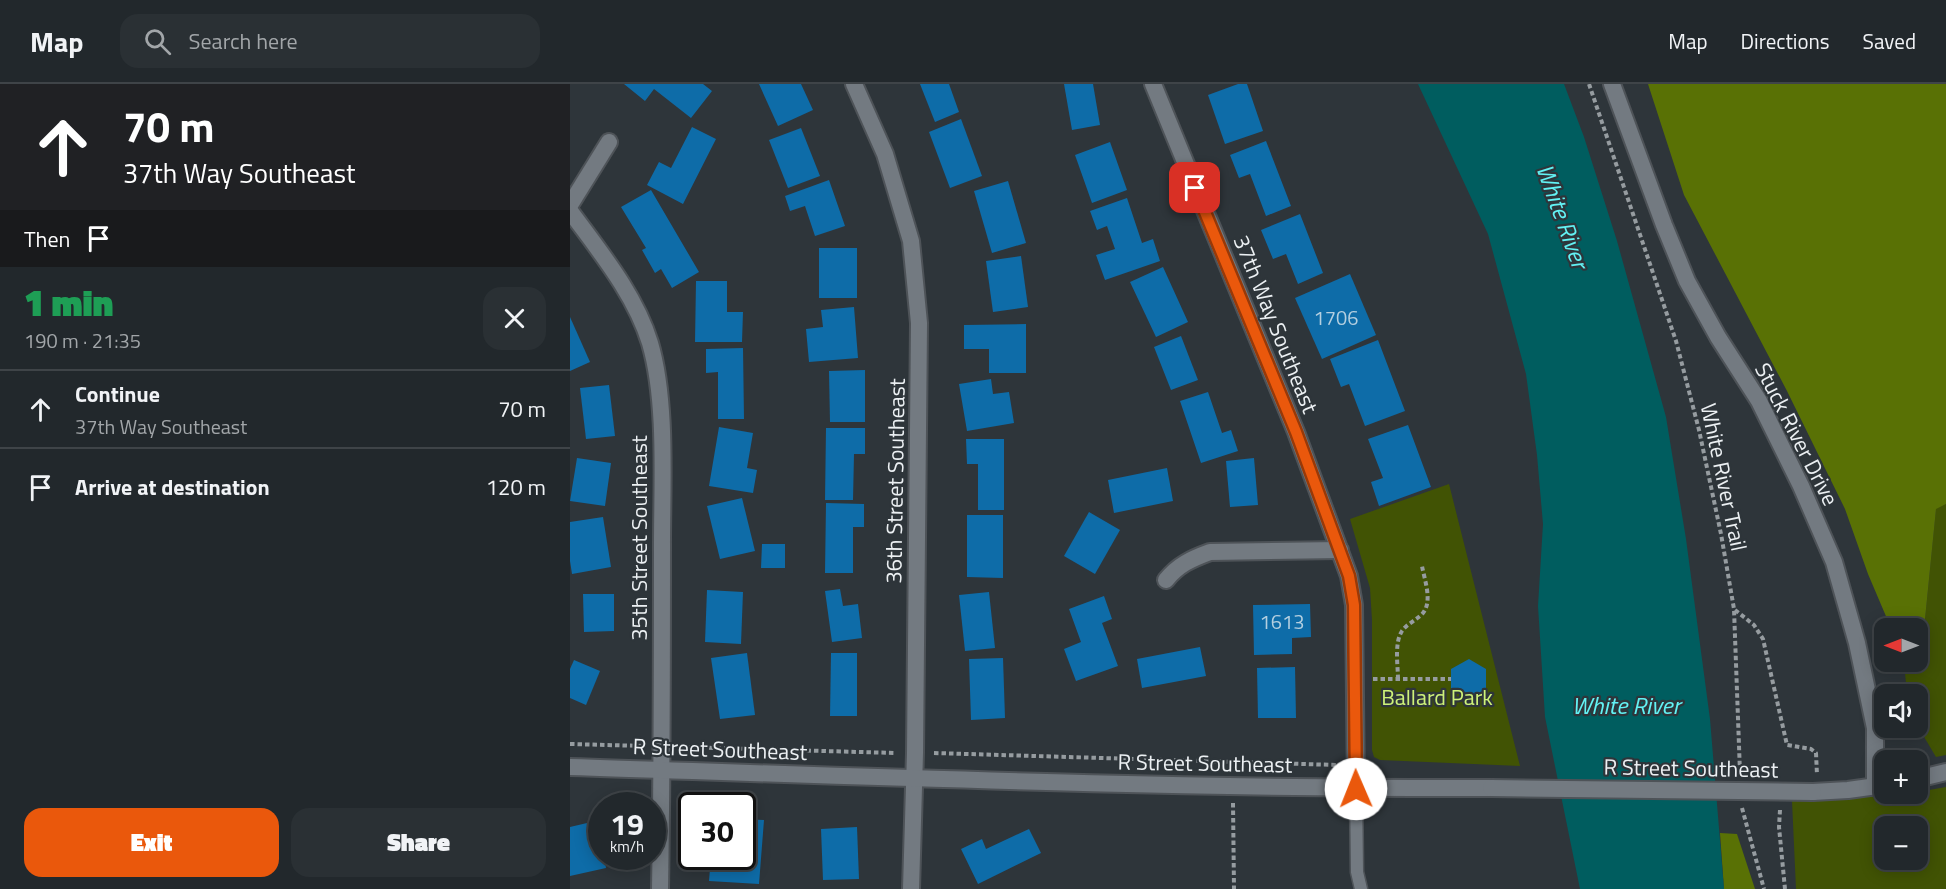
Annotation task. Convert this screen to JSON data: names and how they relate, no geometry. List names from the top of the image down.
{
  "streets": {
    "street": [
      "37th Way Southeast",
      "Stuck River Drive",
      "36th Street Southeast",
      "35th Street Southeast",
      "R Street Southeast"
    ],
    "path": ["White River Trail"]
  },
  "crossings": [
    ["37th Way Southeast", "R Street Southeast"],
    ["36th Street Southeast", "R Street Southeast"],
    ["35th Street Southeast", "R Street Southeast"]
  ],
  "water": ["White River"],
  "parks": ["Ballard Park"],
  "house_numbers": ["1706", "1613"],
  "north": "left",
  "page": {
    "header": "Map",
    "search": "Search here",
    "nav": ["Map", "Directions", "Saved"],
    "turn": ["70 m", "37th Way Southeast"],
    "then": "Then",
    "heading": ["1 min", "190 m · 21:35"],
    "list": [
      {
        "name": "Continue",
        "note": "37th Way Southeast",
        "value": "70 m"
      },
      {
        "name": "Arrive at destination",
        "value": "120 m"
      }
    ],
    "map_buttons": ["+", "−"],
    "speed": "19 km/h",
    "limit": "30",
    "buttons": ["Exit", "Share"]
  }
}
